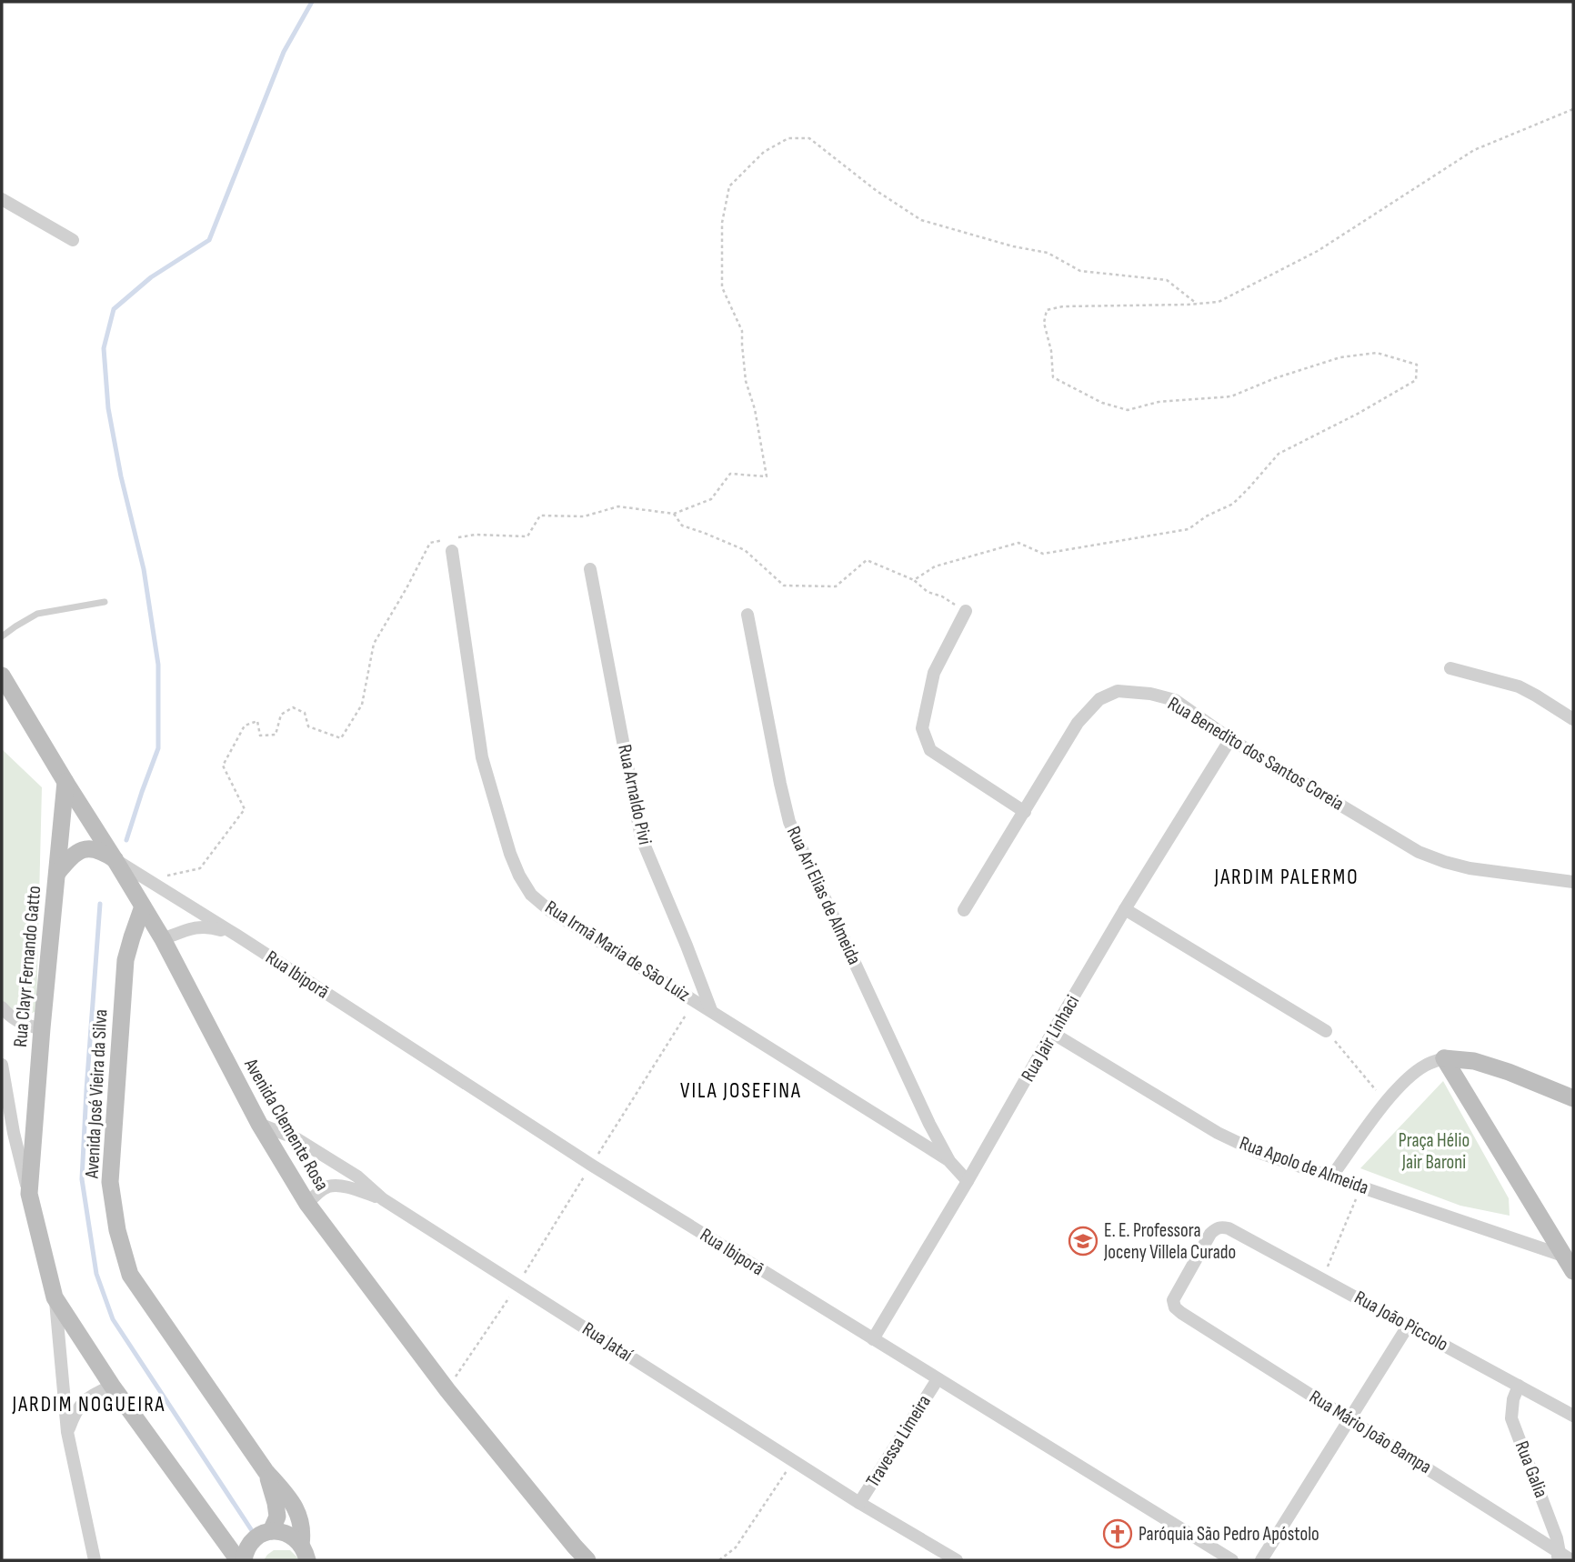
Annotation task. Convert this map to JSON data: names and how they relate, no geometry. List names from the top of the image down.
{
  "streets": {
    "main road": ["Rua Clayr Fernando Gatto", "Avenida José Vieira da Silva", "Avenida Clemente Rosa"],
    "street": [
      "Rua Benedito dos Santos Coreia",
      "Rua Arnaldo Pivi",
      "Rua Ari Elias de Almeida",
      "Rua Irmã Maria de São Luiz",
      "Rua Ibiporã",
      "Rua Jair Linhaci",
      "Rua Apolo de Almeida",
      "Rua João Piccolo",
      "Rua Jataí",
      "Rua Mário João Bampa",
      "Travessa Limeira",
      "Rua Galia"
    ]
  },
  "crossings": [
    ["Rua Benedito dos Santos Coreia", "Rua Jair Linhaci"],
    ["Rua Arnaldo Pivi", "Rua Irmã Maria de São Luiz"],
    ["Rua Ari Elias de Almeida", "Rua Irmã Maria de São Luiz"],
    ["Rua Irmã Maria de São Luiz", "Rua Jair Linhaci"],
    ["Rua Clayr Fernando Gatto", "Avenida Clemente Rosa"],
    ["Rua Ibiporã", "Rua Jair Linhaci"],
    ["Rua Ibiporã", "Avenida Clemente Rosa"],
    ["Rua Ibiporã", "Travessa Limeira"],
    ["Rua Jair Linhaci", "Rua Apolo de Almeida"],
    ["Avenida José Vieira da Silva", "Avenida Clemente Rosa"],
    ["Avenida Clemente Rosa", "Rua Jataí"],
    ["Rua João Piccolo", "Rua Mário João Bampa"],
    ["Rua João Piccolo", "Rua Galia"],
    ["Rua Jataí", "Travessa Limeira"],
    ["Rua Mário João Bampa", "Rua Galia"]
  ],
  "districts": ["JARDIM PALERMO", "VILA JOSEFINA", "JARDIM NOGUEIRA"],
  "parks": ["Praça Hélio Jair Baroni"],
  "places": {
    "school or university": ["E. E. Professora Joceny Villela Curado"],
    "church": ["Paróquia São Pedro Apóstolo"]
  }
}
